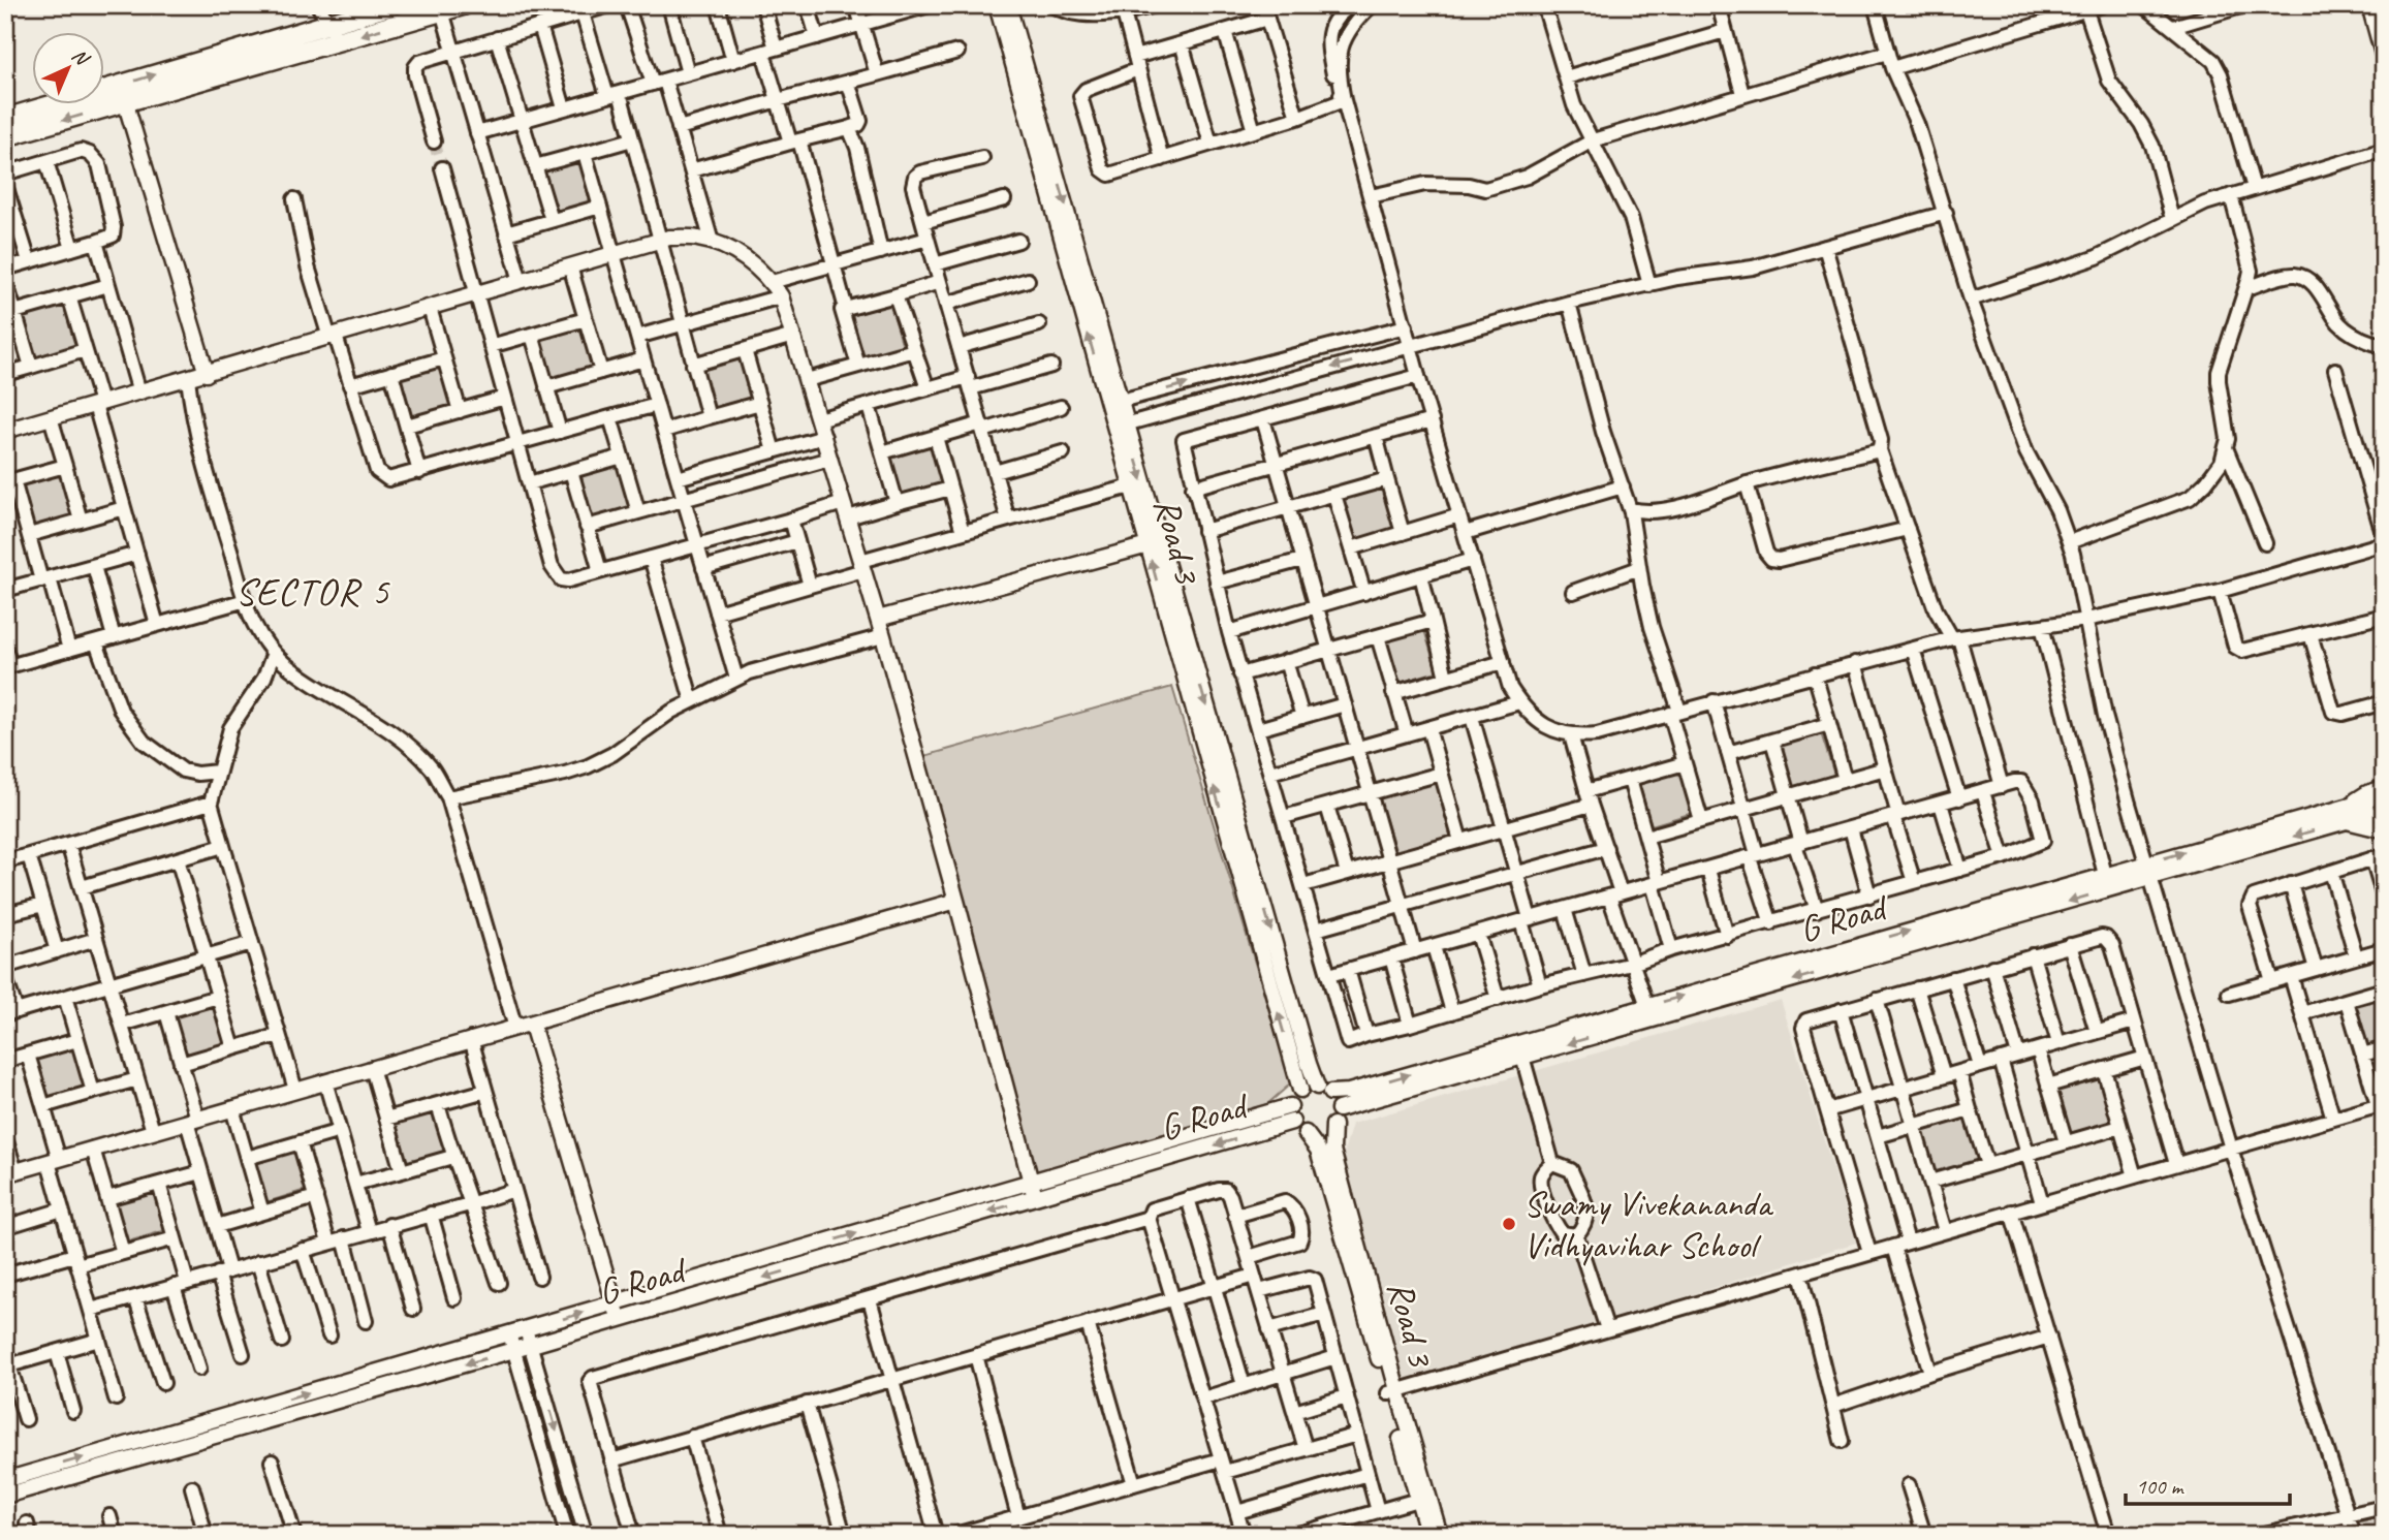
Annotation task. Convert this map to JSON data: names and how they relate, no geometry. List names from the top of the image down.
{
  "streets": {
    "street": ["Road 3", "G Road"]
  },
  "crossings": [
    ["Road 3", "G Road"]
  ],
  "districts": ["SECTOR 5"],
  "places": ["Swamy Vivekananda Vidhyavihar School"],
  "scale_bar": "100 m",
  "north": "top right"
}
